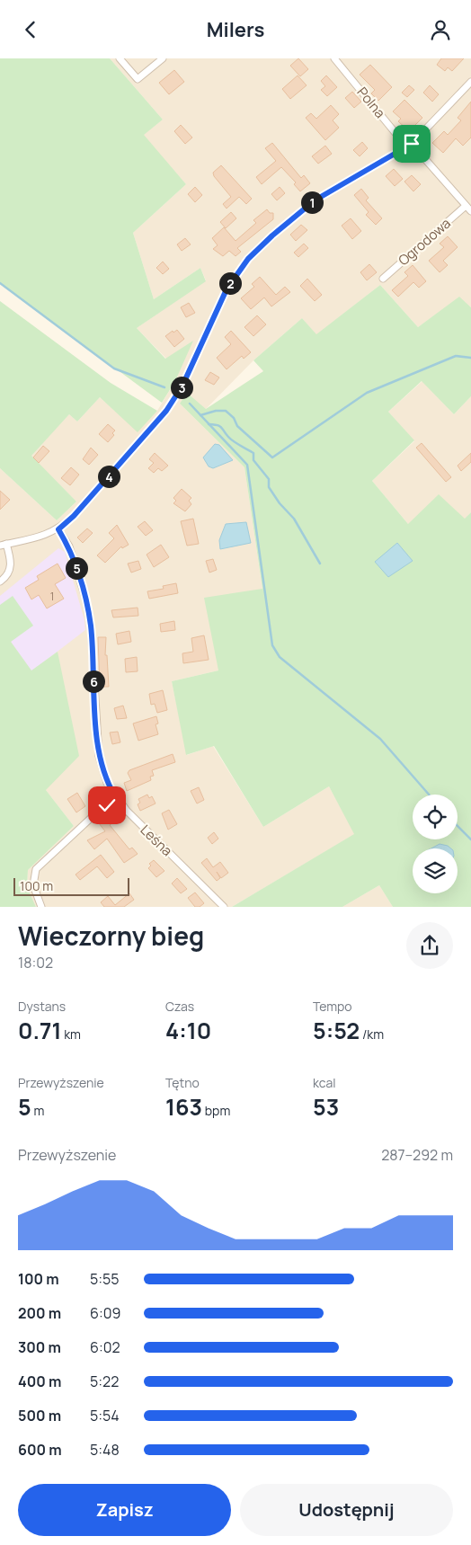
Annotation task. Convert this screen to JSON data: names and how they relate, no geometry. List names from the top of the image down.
{
  "streets": {
    "street": ["Polna", "Ogrodowa", "Leśna"]
  },
  "crossings": [
    ["Polna", "Ogrodowa"]
  ],
  "house_numbers": ["1"],
  "scale_bar": "100 m",
  "page": {
    "header": "Milers",
    "pins": [
      "1",
      "2",
      "3",
      "4",
      "5",
      "6"
    ],
    "scale": "100 m",
    "heading": ["Wieczorny bieg", "18:02"],
    "stats": [
      ["Dystans", "0.71 km"],
      ["Czas", "4:10"],
      ["Tempo", "5:52 /km"],
      ["Przewyższenie", "5 m"],
      ["Tętno", "163 bpm"],
      ["kcal", "53"]
    ],
    "chart": ["Przewyższenie", "287–292 m"],
    "list": [
      {
        "name": "100 m",
        "note": "5:55"
      },
      {
        "name": "200 m",
        "note": "6:09"
      },
      {
        "name": "300 m",
        "note": "6:02"
      },
      {
        "name": "400 m",
        "note": "5:22"
      },
      {
        "name": "500 m",
        "note": "5:54"
      },
      {
        "name": "600 m",
        "note": "5:48"
      }
    ],
    "buttons": ["Zapisz", "Udostępnij"]
  }
}
